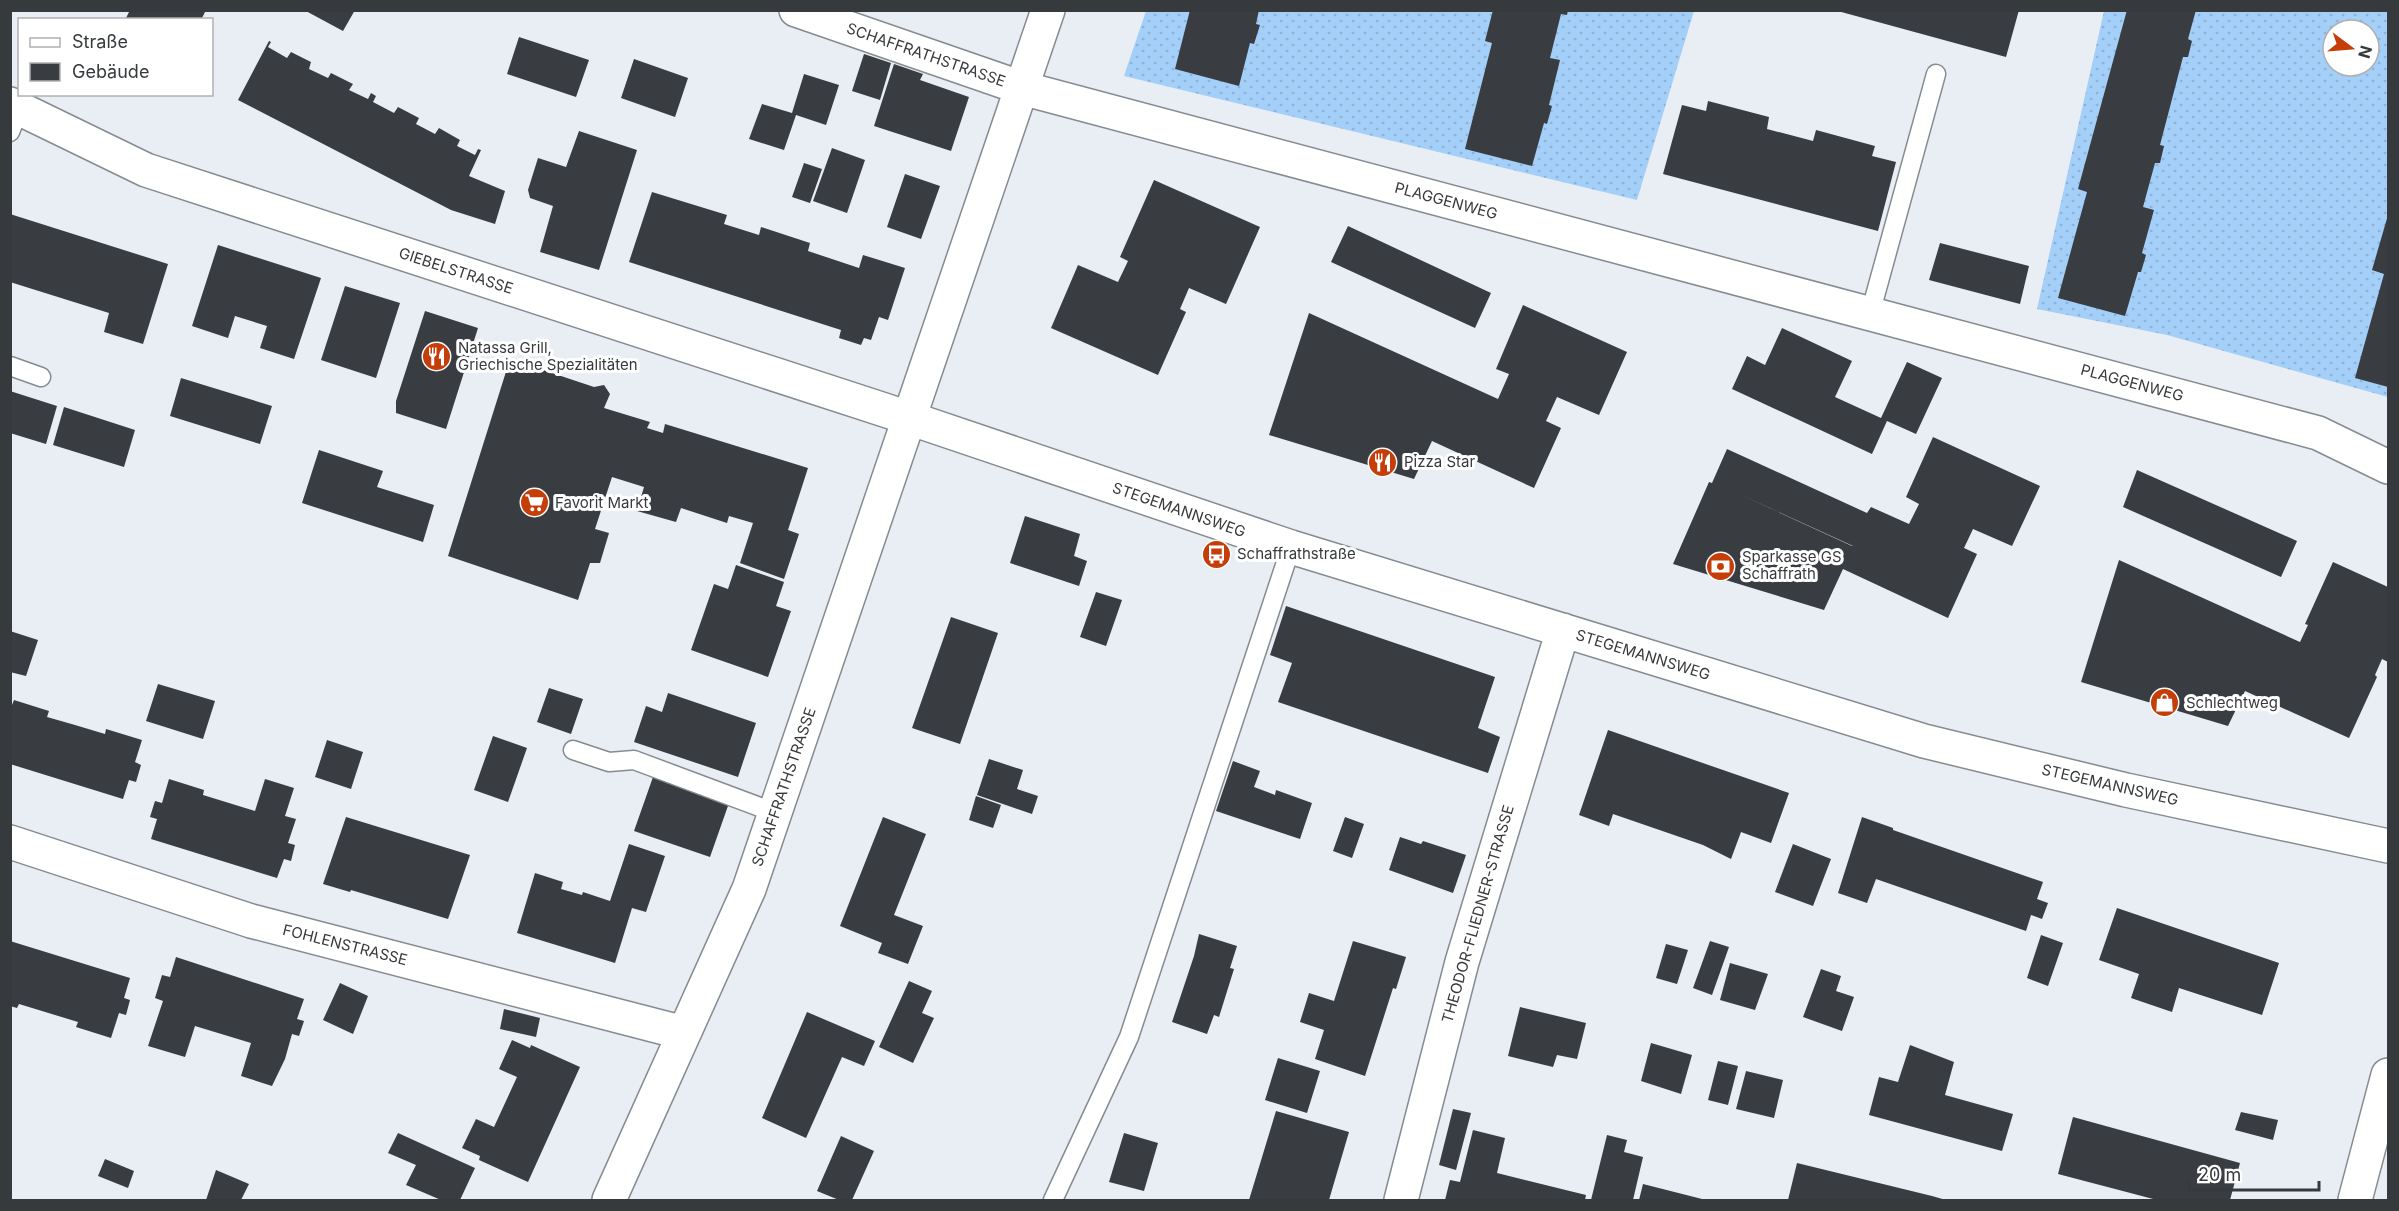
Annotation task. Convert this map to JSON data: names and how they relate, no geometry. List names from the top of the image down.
{
  "streets": {
    "street": [
      "SCHAFFRATHSTRASSE",
      "PLAGGENWEG",
      "GIEBELSTRASSE",
      "STEGEMANNSWEG",
      "THEODOR-FLIEDNER-STRASSE",
      "FOHLENSTRASSE"
    ]
  },
  "crossings": [
    ["SCHAFFRATHSTRASSE", "PLAGGENWEG"],
    ["SCHAFFRATHSTRASSE", "GIEBELSTRASSE"],
    ["SCHAFFRATHSTRASSE", "STEGEMANNSWEG"],
    ["SCHAFFRATHSTRASSE", "FOHLENSTRASSE"],
    ["GIEBELSTRASSE", "STEGEMANNSWEG"],
    ["STEGEMANNSWEG", "THEODOR-FLIEDNER-STRASSE"]
  ],
  "places": {
    "restaurant": ["Natassa Grill, Griechische Spezialitäten", "Pizza Star"],
    "supermarket": ["Favorit Markt"],
    "bus stop": ["Schaffrathstraße"],
    "bank": ["Sparkasse GS Schaffrath"],
    "shop": ["Schlechtweg"]
  },
  "legend": ["Straße", "Gebäude"],
  "scale_bar": "20 m",
  "north": "right"
}
